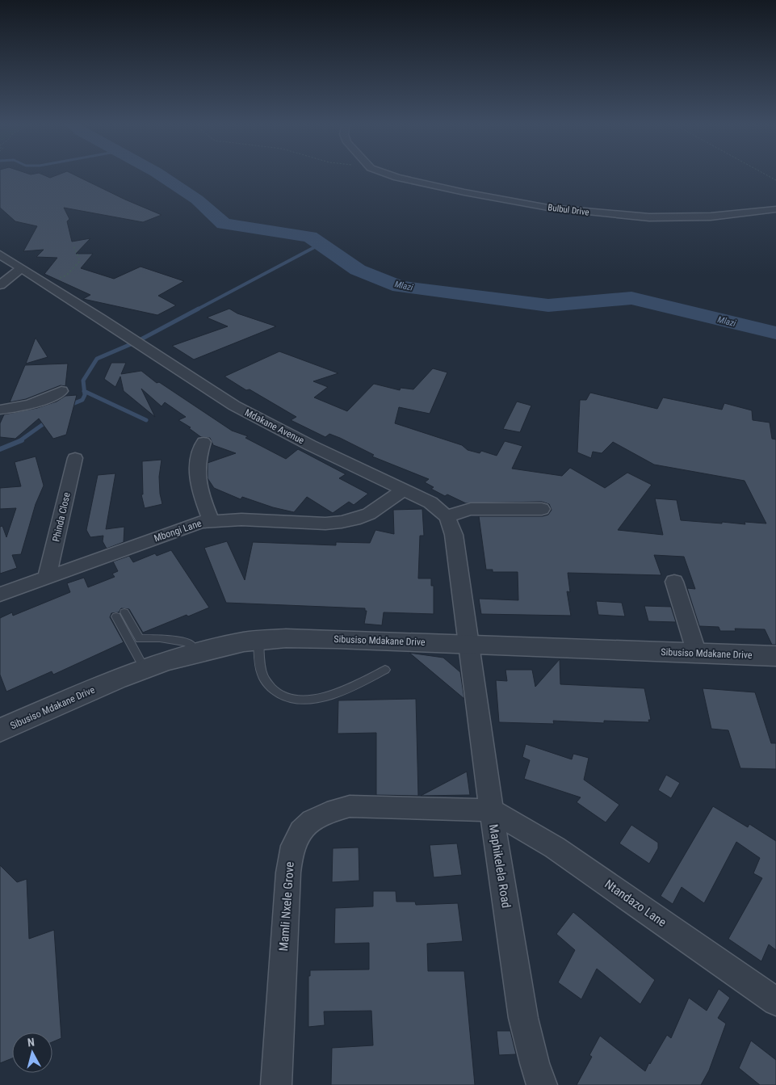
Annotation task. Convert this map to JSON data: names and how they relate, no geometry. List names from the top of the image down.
{
  "streets": {
    "street": [
      "Bulbul Drive",
      "Mdakane Avenue",
      "Phinda Close",
      "Mbongi Lane",
      "Sibusiso Mdakane Drive",
      "Maphikelela Road",
      "Ntandazo Lane",
      "Mamli Nxele Grove"
    ]
  },
  "crossings": [
    ["Mdakane Avenue", "Mbongi Lane"],
    ["Phinda Close", "Mbongi Lane"],
    ["Sibusiso Mdakane Drive", "Maphikelela Road"],
    ["Maphikelela Road", "Ntandazo Lane"],
    ["Maphikelela Road", "Mamli Nxele Grove"],
    ["Ntandazo Lane", "Mamli Nxele Grove"]
  ],
  "water": ["Mlazi"],
  "north": "top"
}
